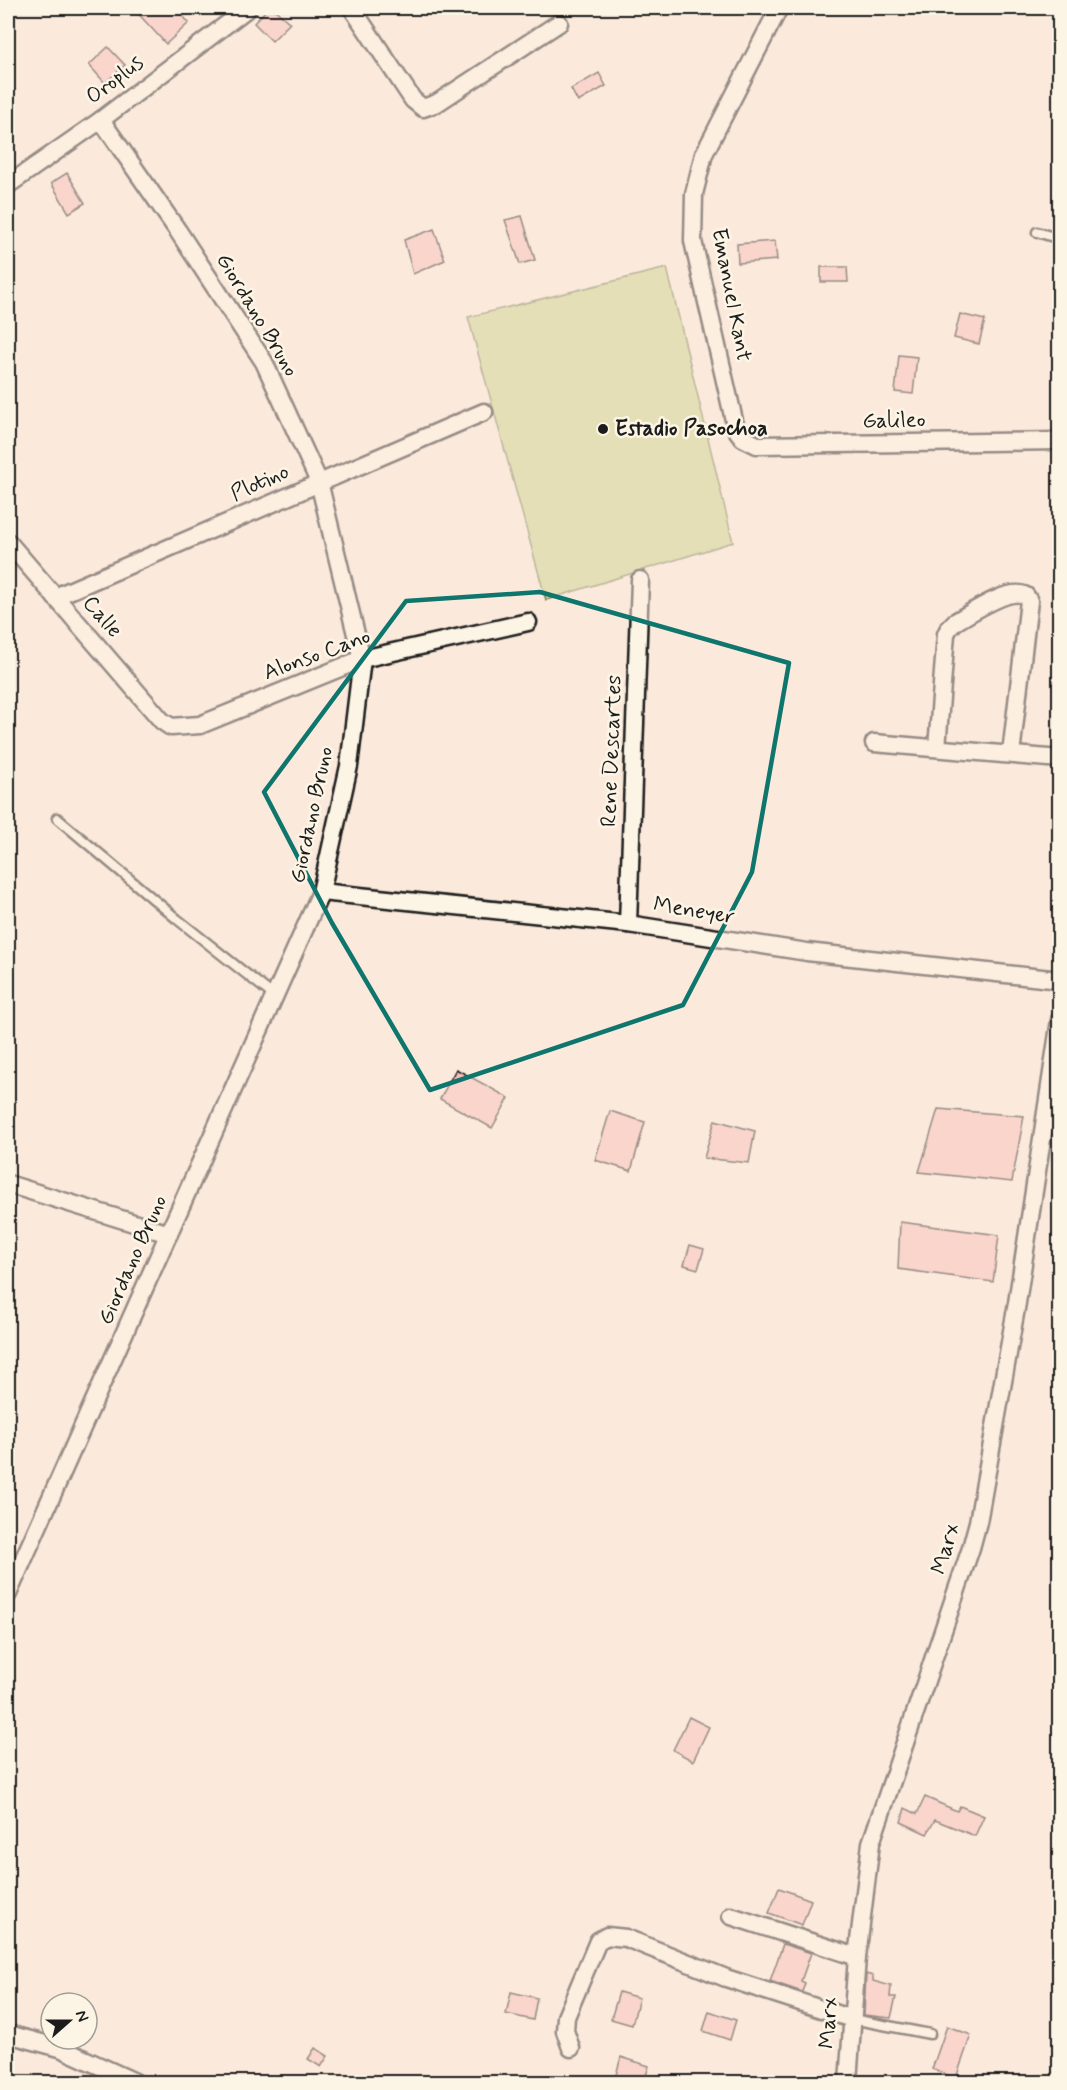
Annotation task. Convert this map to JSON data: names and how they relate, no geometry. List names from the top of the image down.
{
  "streets": {
    "street": [
      "Oroplus",
      "Emanuel Kant",
      "Giordano Bruno",
      "Galileo",
      "Plotino",
      "Calle",
      "Alonso Cano",
      "Rene Descartes",
      "Meneyer",
      "Marx"
    ]
  },
  "crossings": [
    ["Oroplus", "Giordano Bruno"],
    ["Emanuel Kant", "Galileo"],
    ["Giordano Bruno", "Plotino"],
    ["Giordano Bruno", "Alonso Cano"],
    ["Giordano Bruno", "Meneyer"],
    ["Plotino", "Calle"],
    ["Calle", "Alonso Cano"],
    ["Rene Descartes", "Meneyer"]
  ],
  "places": ["Estadio Pasochoa"],
  "north": "right"
}
